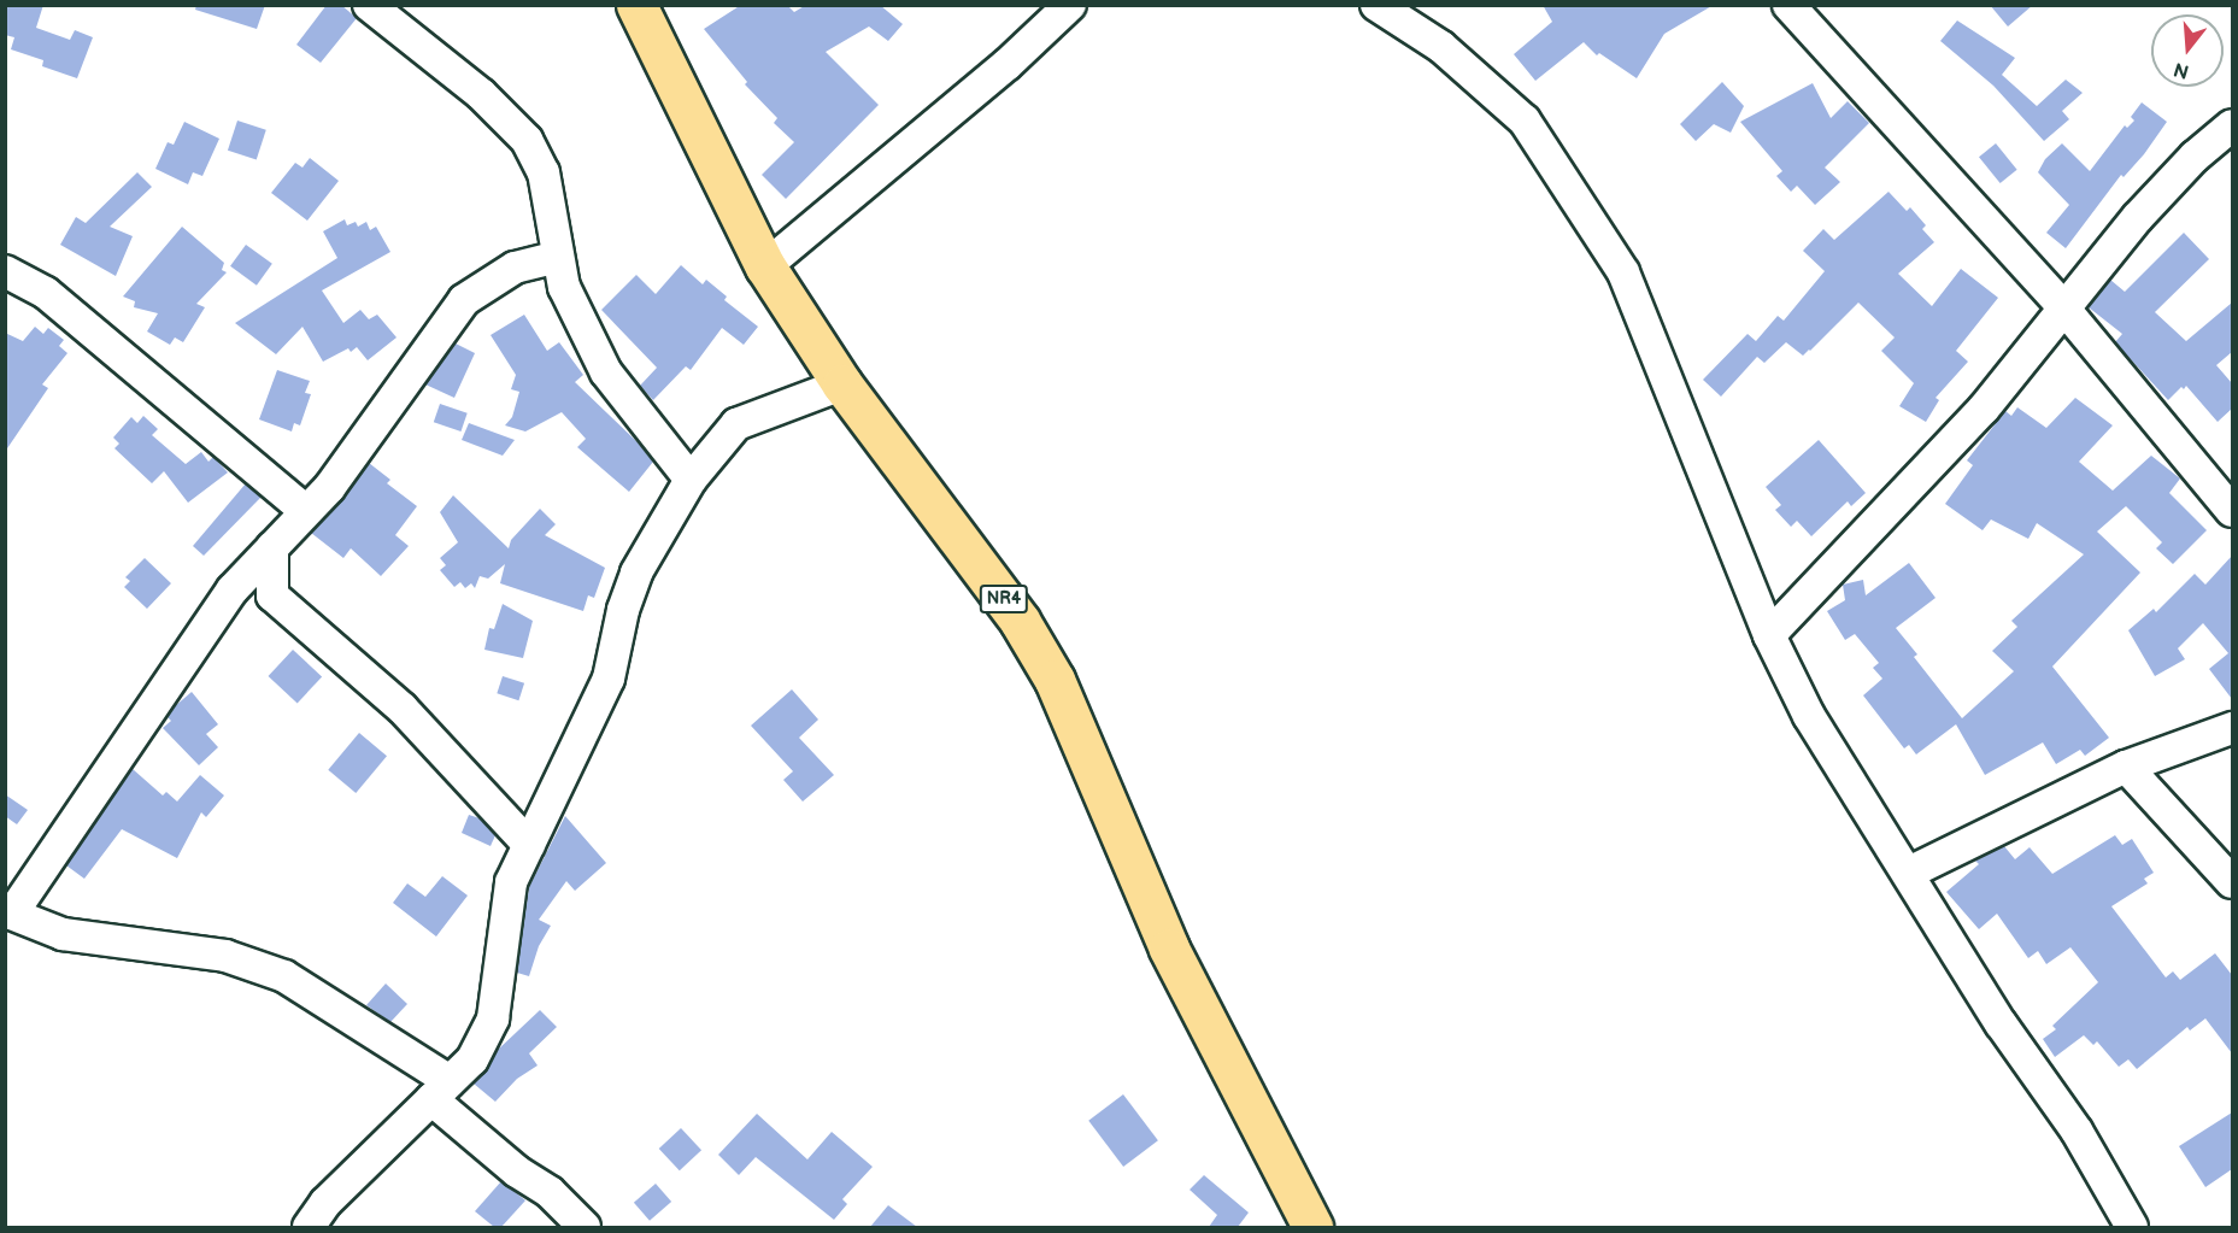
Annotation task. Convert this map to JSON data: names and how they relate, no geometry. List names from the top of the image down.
{
  "streets": {
    "highway": ["NR4"]
  },
  "north": "bottom"
}
